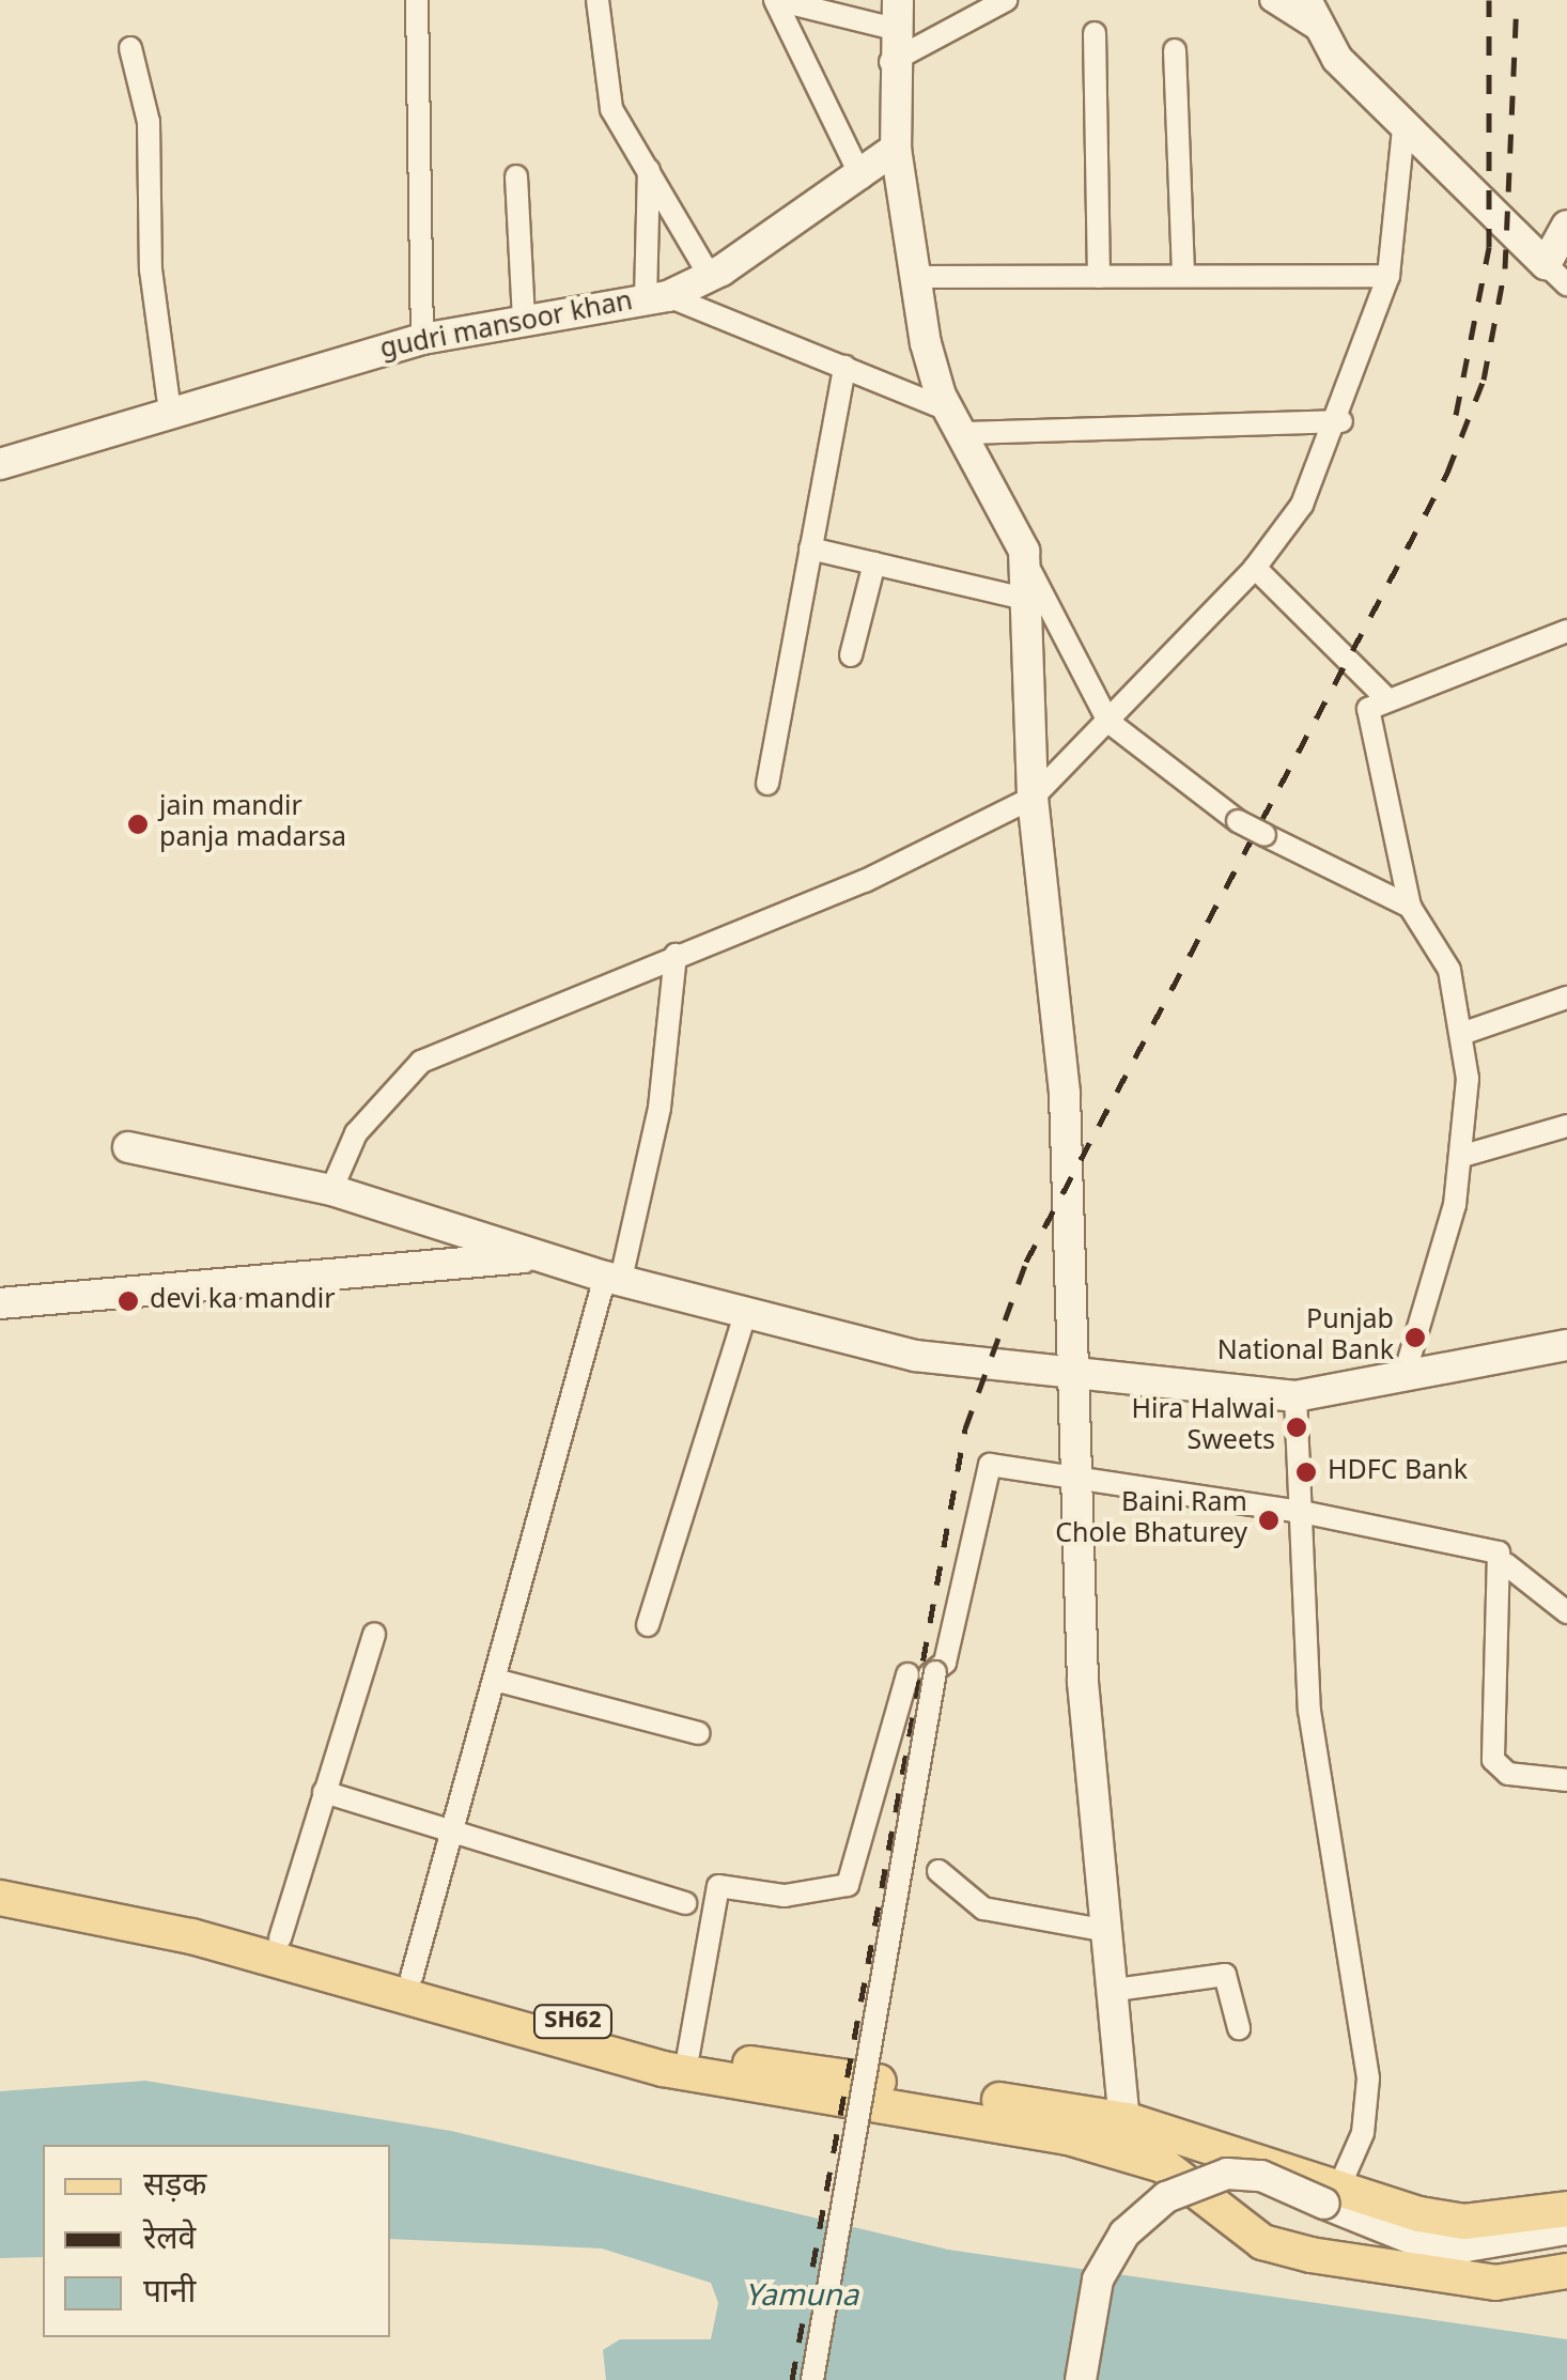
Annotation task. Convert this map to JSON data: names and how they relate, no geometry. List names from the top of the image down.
{
  "streets": {
    "main road": ["gudri mansoor khan", "SH62"]
  },
  "water": ["Yamuna"],
  "places": [
    "jain mandir panja madarsa",
    "devi ka mandir",
    "Punjab National Bank",
    "Hira Halwai Sweets",
    "HDFC Bank",
    "Baini Ram Chole Bhaturey"
  ],
  "legend": ["सड़क", "रेलवे", "पानी"]
}
